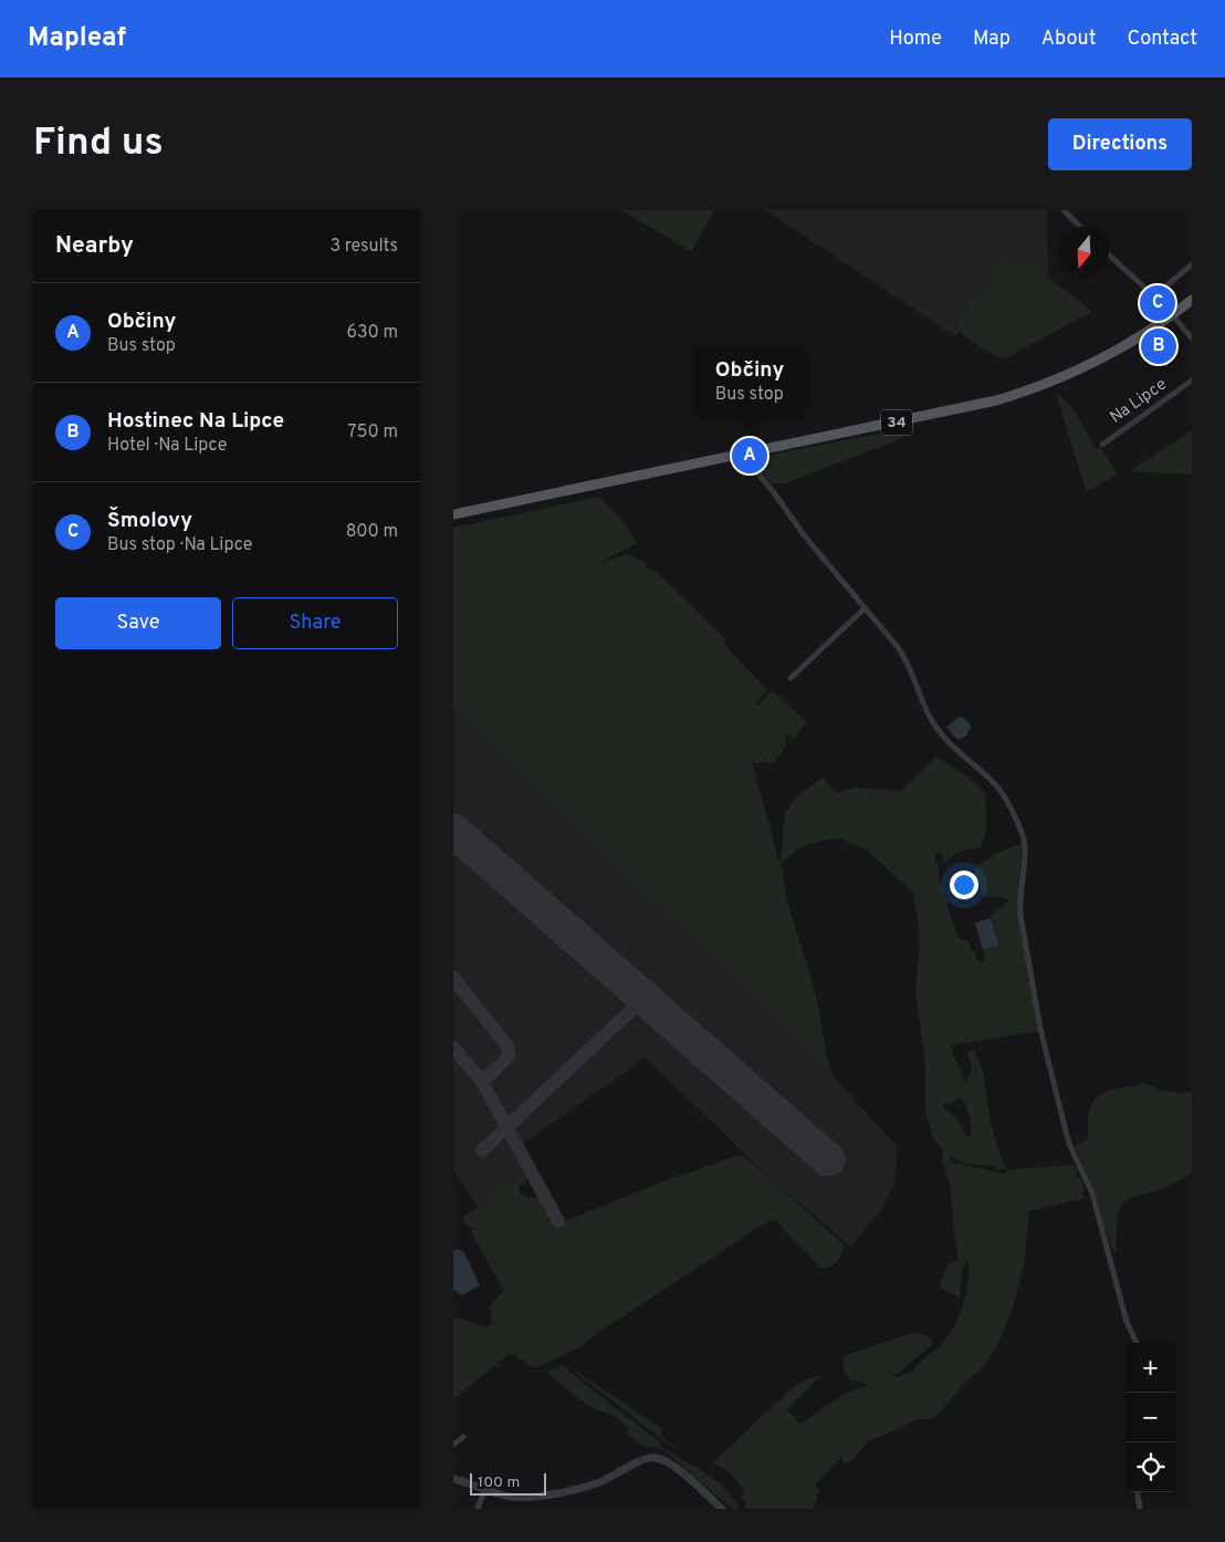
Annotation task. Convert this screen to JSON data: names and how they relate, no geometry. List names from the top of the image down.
{
  "streets": {
    "main road": ["34"],
    "street": ["Na Lipce"]
  },
  "scale_bar": "100 m",
  "north": "bottom",
  "page": {
    "header": "Mapleaf",
    "nav": [
      "Home",
      "Map",
      "About",
      "Contact"
    ],
    "buttons": [
      "Directions",
      ["Save", "Share"]
    ],
    "title": "Find us",
    "heading": ["Nearby", "3 results"],
    "list": [
      {
        "mark": "A",
        "name": "Občiny",
        "note": "Bus stop",
        "value": "630 m"
      },
      {
        "mark": "B",
        "name": "Hostinec Na Lipce",
        "note": "Hotel · Na Lipce",
        "value": "750 m"
      },
      {
        "mark": "C",
        "name": "Šmolovy",
        "note": "Bus stop · Na Lipce",
        "value": "800 m"
      }
    ],
    "pins": ["C", "B", "A"],
    "popup": ["Občiny", "Bus stop"],
    "map_buttons": ["+", "−"],
    "scale": "100 m"
  }
}
